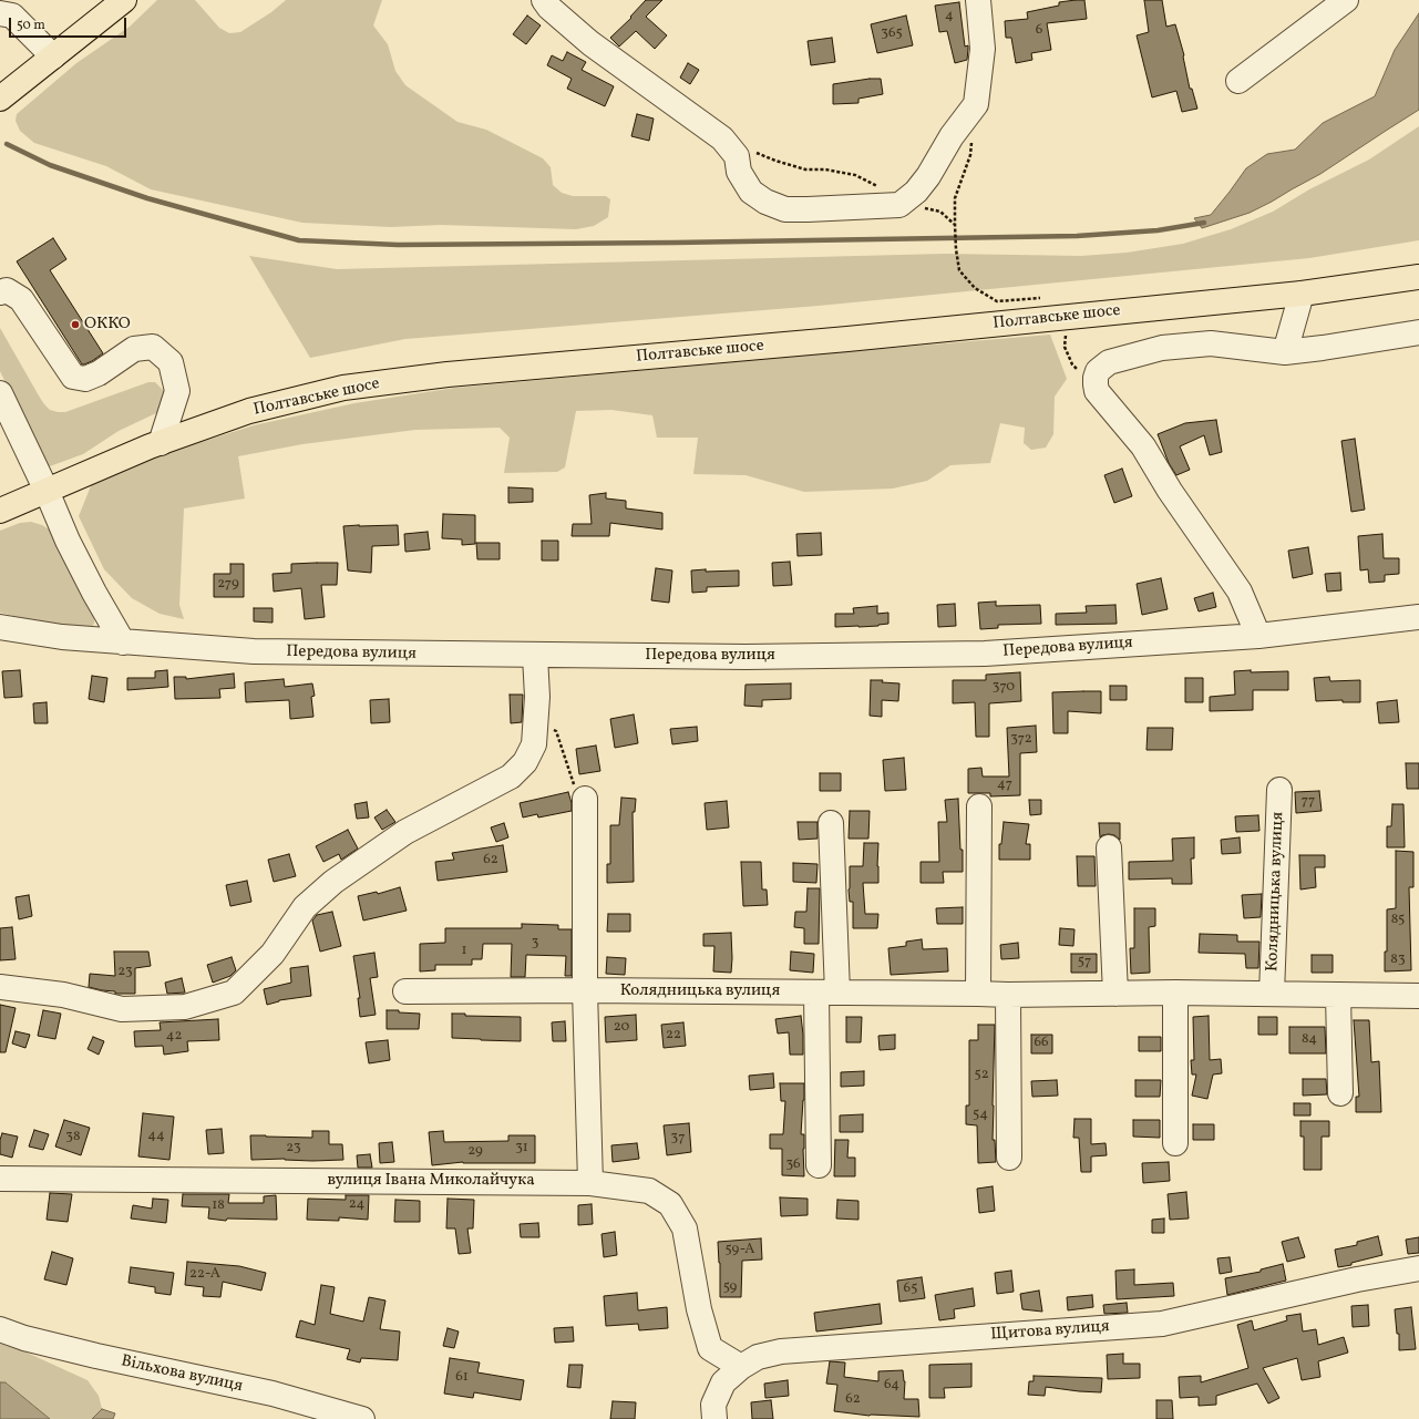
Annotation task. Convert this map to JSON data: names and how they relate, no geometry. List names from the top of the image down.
{
  "streets": {
    "main road": ["Полтавське шосе"],
    "street": [
      "Передова вулиця",
      "Колядницька вулиця",
      "вулиця Івана Миколайчука",
      "Щитова вулиця",
      "Вільхова вулиця"
    ]
  },
  "crossings": [
    ["вулиця Івана Миколайчука", "Щитова вулиця"]
  ],
  "places": ["ОККО"],
  "house_numbers": [
    "4",
    "6",
    "365",
    "279",
    "370",
    "372",
    "47",
    "77",
    "62",
    "85",
    "3",
    "1",
    "83",
    "57",
    "23",
    "20",
    "22",
    "42",
    "84",
    "66",
    "52",
    "54",
    "44",
    "38",
    "37",
    "23",
    "31",
    "29",
    "36",
    "24",
    "18",
    "59-А",
    "22-А",
    "59",
    "65",
    "61",
    "64",
    "62"
  ],
  "scale_bar": "50 m"
}
